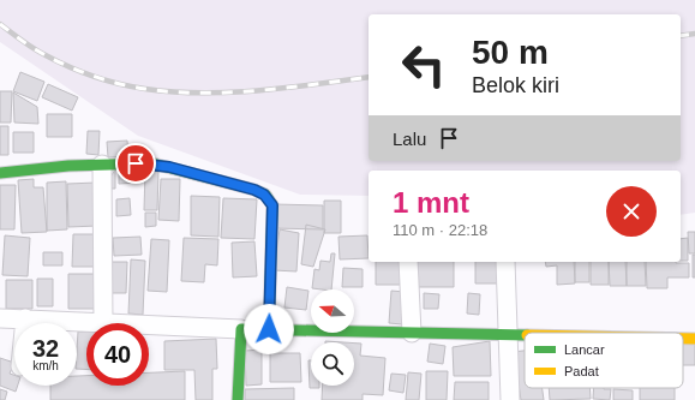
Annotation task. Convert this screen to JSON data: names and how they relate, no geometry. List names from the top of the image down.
{
  "legend": ["Lancar", "Padat"],
  "north": "left",
  "page": {
    "turn": ["50 m", "Belok kiri"],
    "then": "Lalu",
    "heading": ["1 mnt", "110 m · 22:18"],
    "speed": "32 km/h",
    "limit": "40"
  }
}
